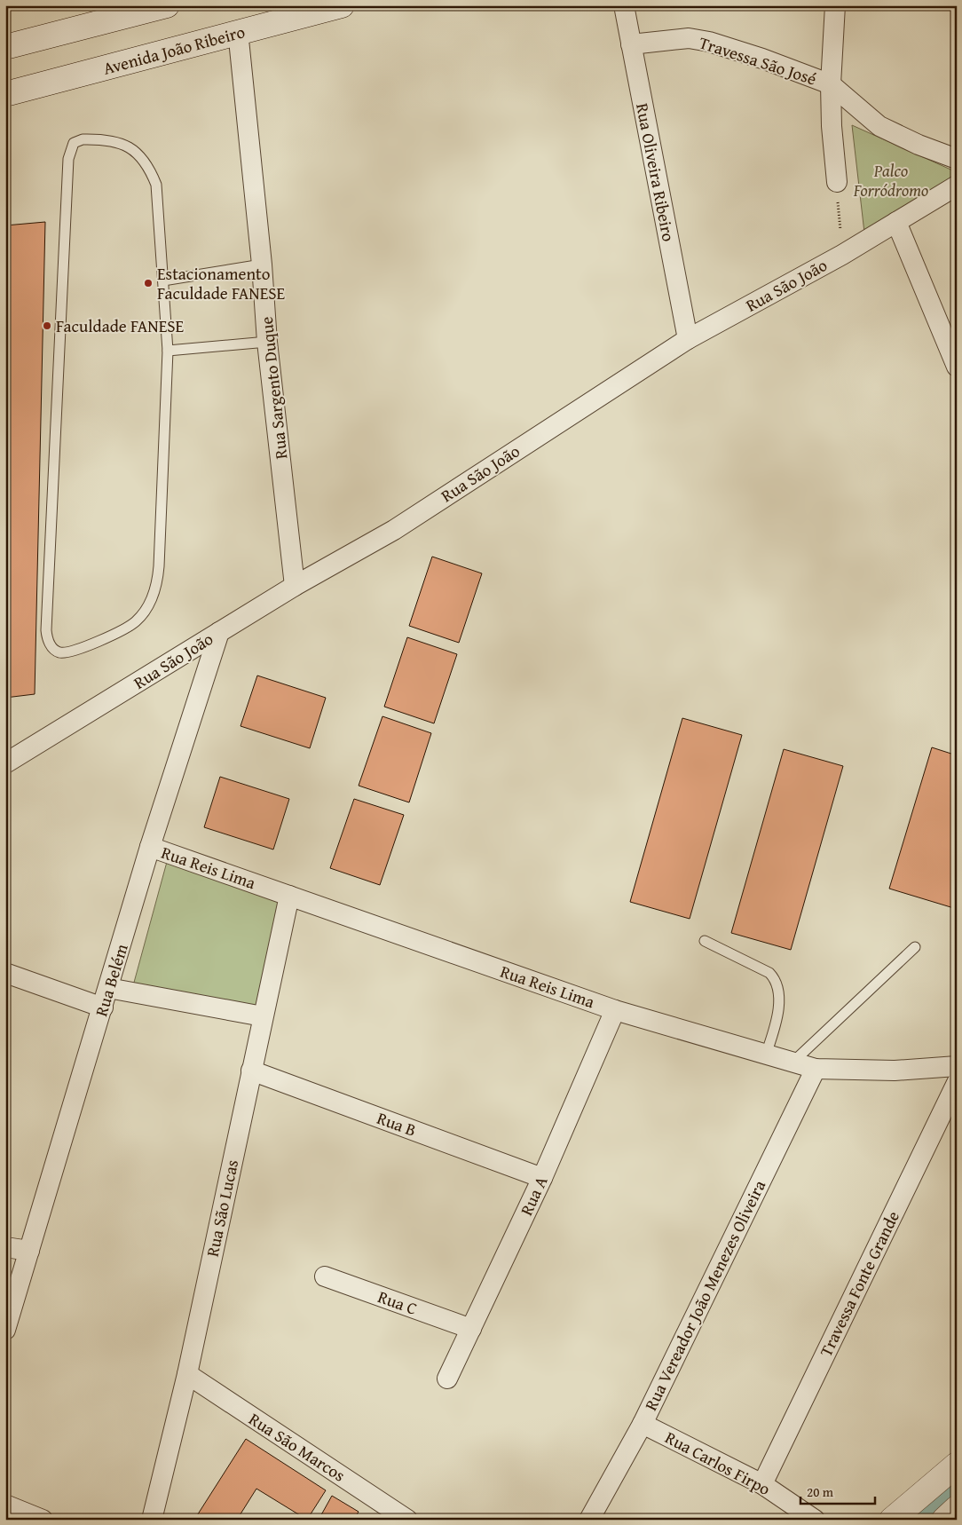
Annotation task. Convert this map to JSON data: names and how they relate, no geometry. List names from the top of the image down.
{
  "streets": {
    "main road": ["Avenida João Ribeiro"],
    "street": [
      "Travessa São José",
      "Rua Oliveira Ribeiro",
      "Rua São João",
      "Rua Sargento Duque",
      "Rua Reis Lima",
      "Rua Belém",
      "Rua B",
      "Rua A",
      "Rua São Lucas",
      "Travessa Fonte Grande",
      "Rua Vereador João Menezes Oliveira",
      "Rua C",
      "Rua São Marcos",
      "Rua Carlos Firpo"
    ]
  },
  "crossings": [
    ["Avenida João Ribeiro", "Rua Sargento Duque"],
    ["Travessa São José", "Rua Oliveira Ribeiro"],
    ["Rua Oliveira Ribeiro", "Rua São João"],
    ["Rua São João", "Rua Sargento Duque"],
    ["Rua São João", "Rua Belém"],
    ["Rua Reis Lima", "Rua Belém"],
    ["Rua Reis Lima", "Rua A"],
    ["Rua Reis Lima", "Rua São Lucas"],
    ["Rua Reis Lima", "Rua Vereador João Menezes Oliveira"],
    ["Rua B", "Rua A"],
    ["Rua B", "Rua São Lucas"],
    ["Rua A", "Rua C"],
    ["Rua São Lucas", "Rua São Marcos"],
    ["Travessa Fonte Grande", "Rua Carlos Firpo"],
    ["Rua Vereador João Menezes Oliveira", "Rua Carlos Firpo"]
  ],
  "parks": ["Palco Forródromo"],
  "places": ["Estacionamento Faculdade FANESE", "Faculdade FANESE"],
  "scale_bar": "20 m"
}
